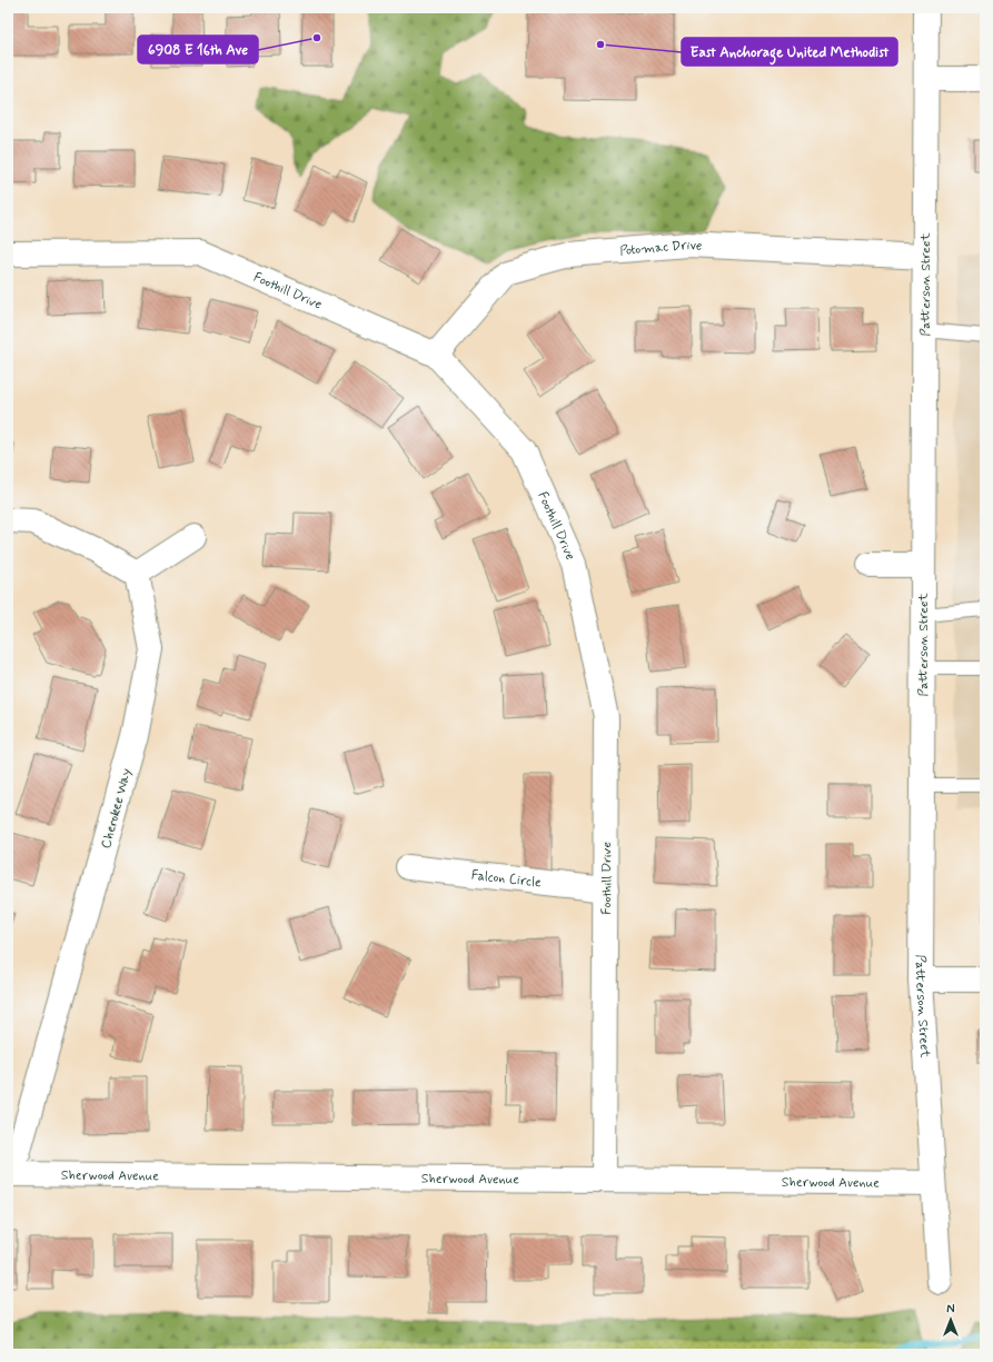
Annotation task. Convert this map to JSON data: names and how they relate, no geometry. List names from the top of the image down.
{
  "streets": {
    "street": [
      "Potomac Drive",
      "Patterson Street",
      "Foothill Drive",
      "Cherokee Way",
      "Falcon Circle",
      "Sherwood Avenue"
    ]
  },
  "crossings": [
    ["Potomac Drive", "Patterson Street"],
    ["Potomac Drive", "Foothill Drive"],
    ["Patterson Street", "Sherwood Avenue"],
    ["Foothill Drive", "Falcon Circle"],
    ["Foothill Drive", "Sherwood Avenue"],
    ["Cherokee Way", "Sherwood Avenue"]
  ],
  "places": ["6908 E 16th Ave", "East Anchorage United Methodist"],
  "north": "top"
}
